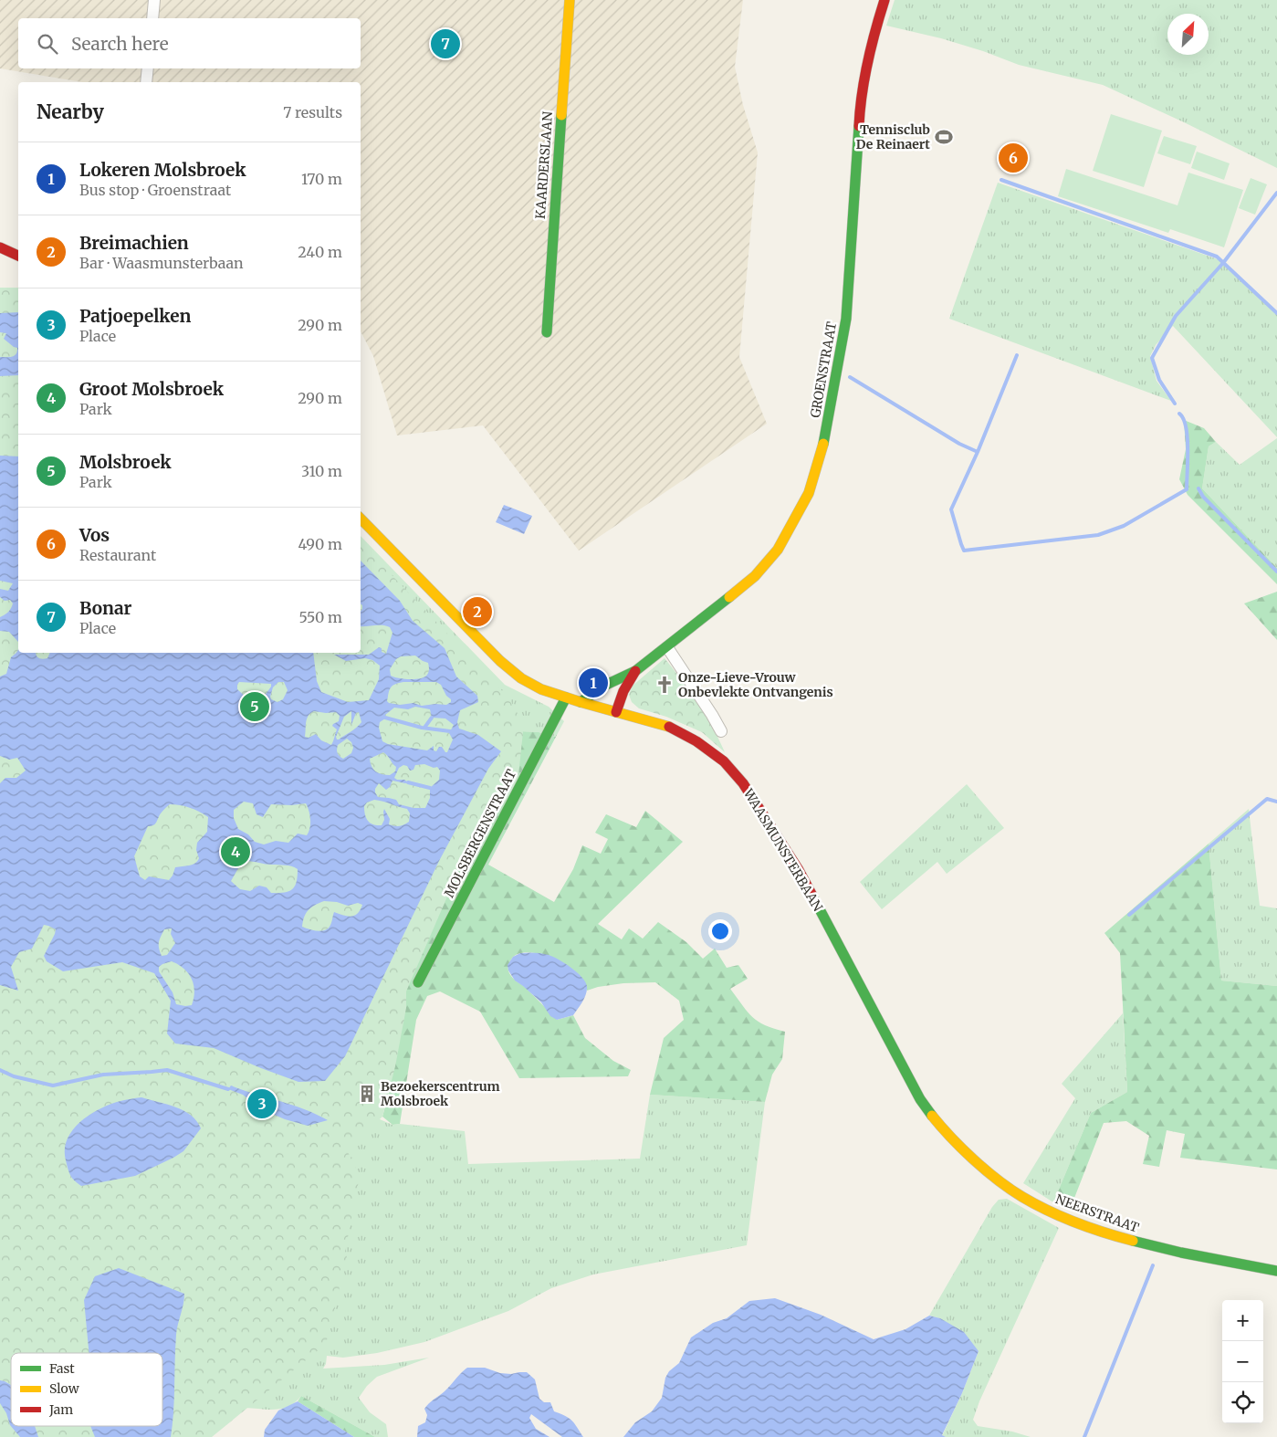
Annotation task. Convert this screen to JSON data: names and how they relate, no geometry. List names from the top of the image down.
{
  "streets": {
    "street": [
      "KAARDERSLAAN",
      "GROENSTRAAT",
      "MOLSBERGENSTRAAT",
      "WAASMUNSTERBAAN",
      "NEERSTRAAT"
    ]
  },
  "crossings": [
    ["GROENSTRAAT", "WAASMUNSTERBAAN"],
    ["MOLSBERGENSTRAAT", "WAASMUNSTERBAAN"],
    ["WAASMUNSTERBAAN", "NEERSTRAAT"]
  ],
  "places": {
    "sports": ["Tennisclub De Reinaert"],
    "church": ["Onze-Lieve-Vrouw Onbevlekte Ontvangenis"],
    "building": ["Bezoekerscentrum Molsbroek"]
  },
  "legend": ["Fast", "Slow", "Jam"],
  "north": "top right",
  "page": {
    "search": "Search here",
    "pins": [
      "7",
      "6",
      "2",
      "1",
      "5",
      "4",
      "3"
    ],
    "heading": ["Nearby", "7 results"],
    "list": [
      {
        "mark": "1",
        "name": "Lokeren Molsbroek",
        "note": "Bus stop · Groenstraat",
        "value": "170 m"
      },
      {
        "mark": "2",
        "name": "Breimachien",
        "note": "Bar · Waasmunsterbaan",
        "value": "240 m"
      },
      {
        "mark": "3",
        "name": "Patjoepelken",
        "note": "Place",
        "value": "290 m"
      },
      {
        "mark": "4",
        "name": "Groot Molsbroek",
        "note": "Park",
        "value": "290 m"
      },
      {
        "mark": "5",
        "name": "Molsbroek",
        "note": "Park",
        "value": "310 m"
      },
      {
        "mark": "6",
        "name": "Vos",
        "note": "Restaurant",
        "value": "490 m"
      },
      {
        "mark": "7",
        "name": "Bonar",
        "note": "Place",
        "value": "550 m"
      }
    ],
    "map_buttons": ["+", "−"]
  }
}
